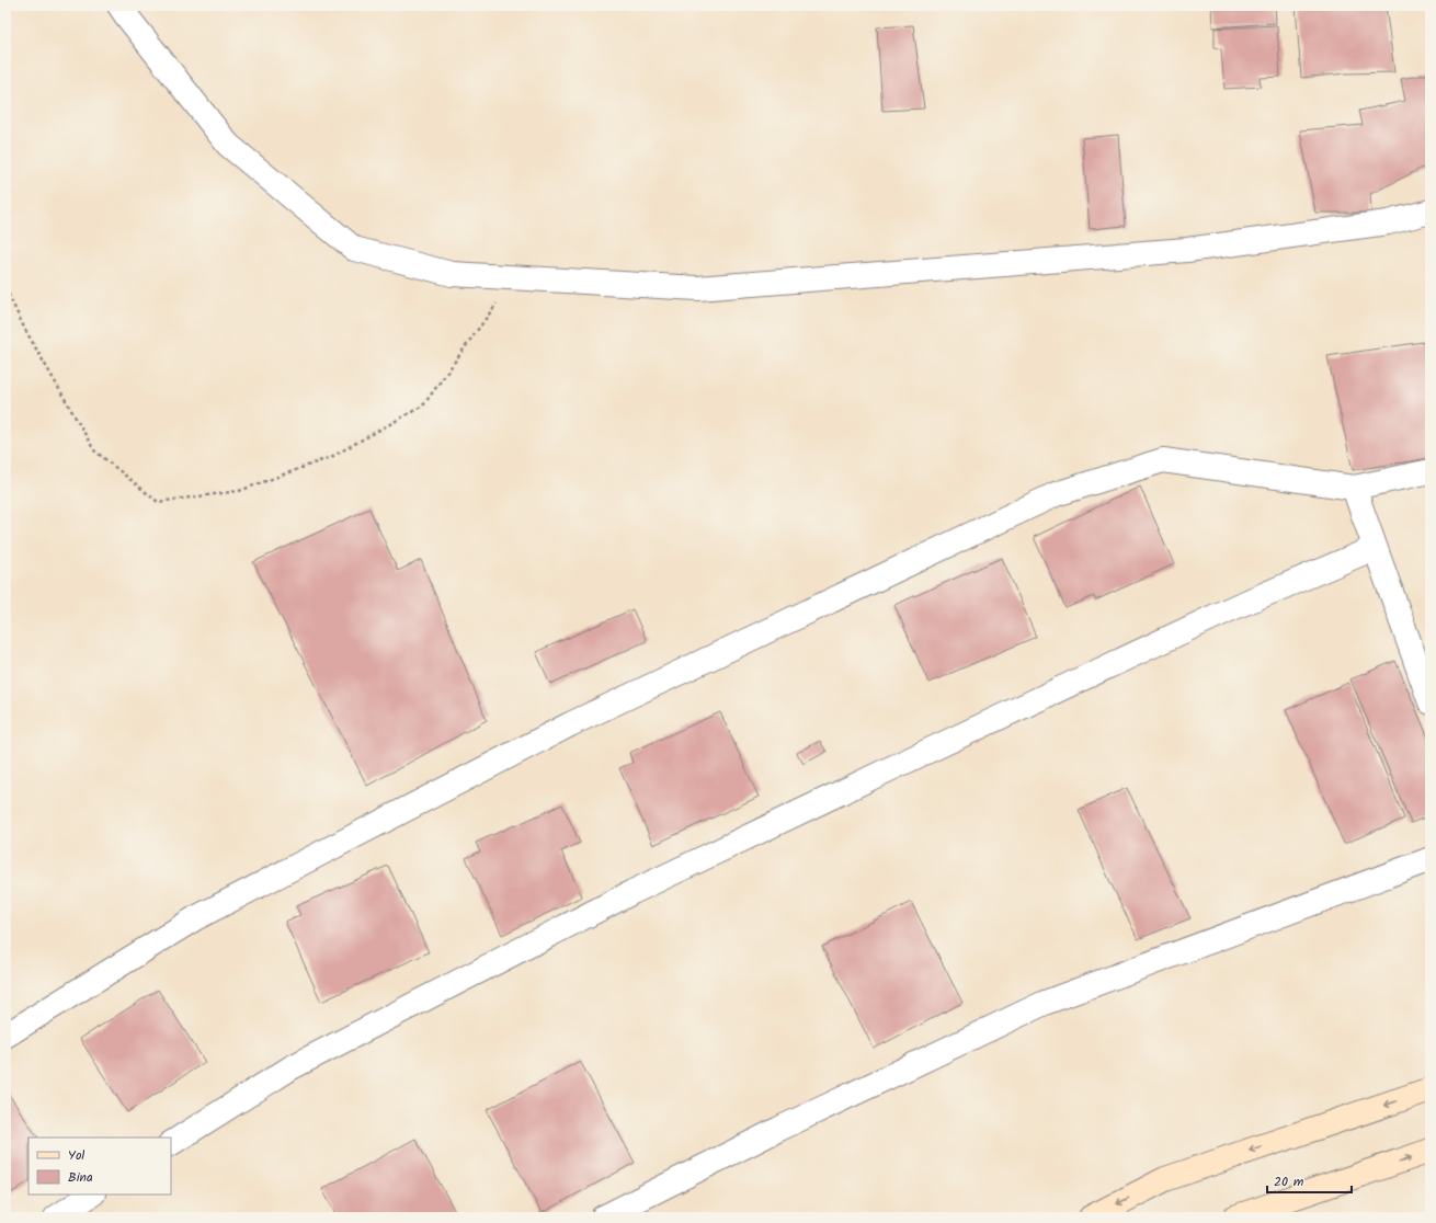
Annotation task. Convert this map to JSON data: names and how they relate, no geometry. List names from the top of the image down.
{
  "legend": ["Yol", "Bina"],
  "scale_bar": "20 m"
}
